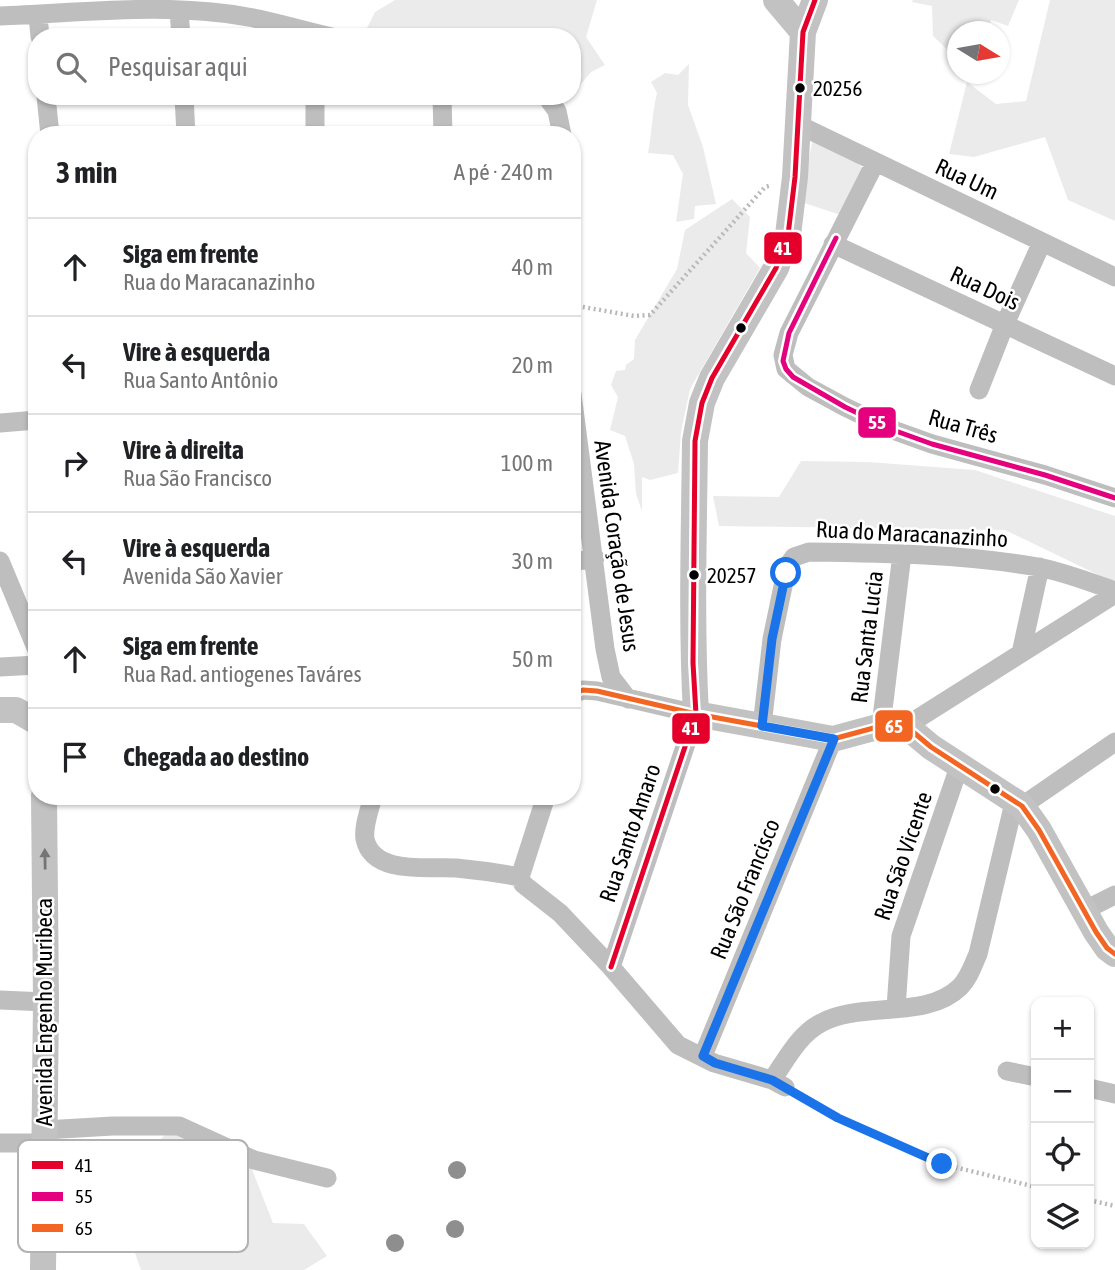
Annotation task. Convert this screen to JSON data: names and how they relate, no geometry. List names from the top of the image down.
{
  "streets": {
    "main road": ["Avenida Engenho Muribeca"],
    "street": [
      "Rua Um",
      "Rua Dois",
      "Rua Três",
      "Rua do Maracanazinho",
      "Avenida Coração de Jesus",
      "Rua Santa Lucia",
      "Rua Santo Amaro",
      "Rua São Vicente",
      "Rua São Francisco"
    ]
  },
  "crossings": [
    ["Rua Um", "Rua Três"],
    ["Rua Dois", "Rua Três"],
    ["Rua do Maracanazinho", "Rua Santa Lucia"]
  ],
  "one_way": ["Avenida Engenho Muribeca"],
  "places": ["20256", "20257"],
  "lines": ["transit line 41", "transit line 55", "transit line 65"],
  "legend": ["41", "55", "65"],
  "north": "right",
  "page": {
    "search": "Pesquisar aqui",
    "heading": ["3 min", "A pé · 240 m"],
    "list": [
      ["Siga em frente", "Rua do Maracanazinho", "40 m"],
      ["Vire à esquerda", "Rua Santo Antônio", "20 m"],
      ["Vire à direita", "Rua São Francisco", "100 m"],
      ["Vire à esquerda", "Avenida São Xavier", "30 m"],
      ["Siga em frente", "Rua Rad. antiogenes Taváres", "50 m"],
      "Chegada ao destino"
    ],
    "map_buttons": ["+", "−"]
  }
}
